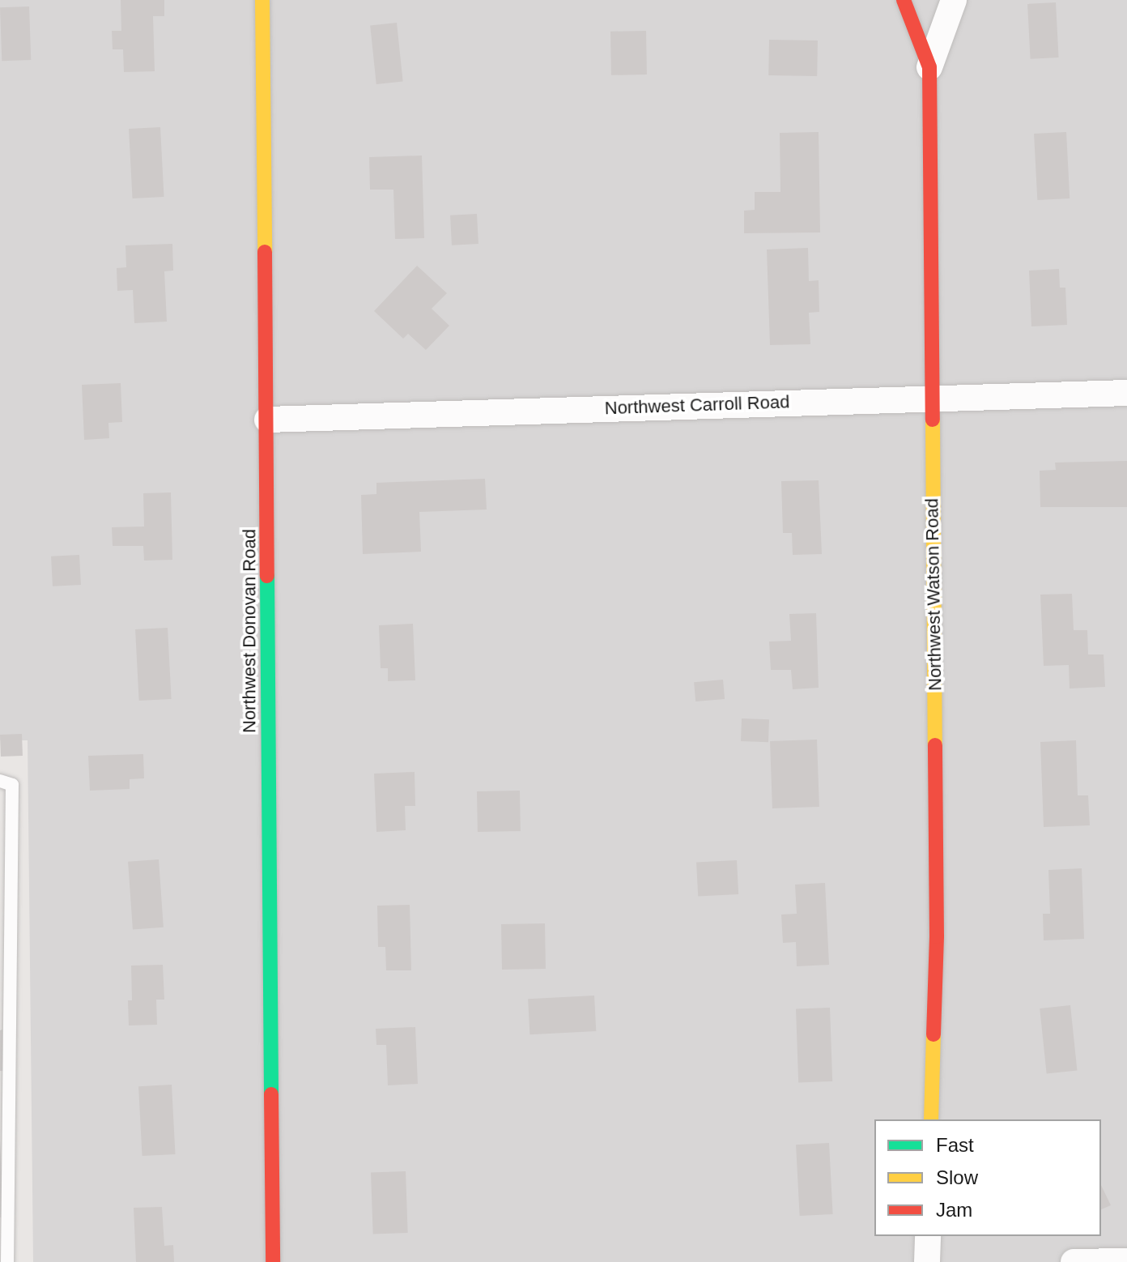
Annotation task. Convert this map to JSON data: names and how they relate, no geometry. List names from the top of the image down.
{
  "streets": {
    "street": ["Northwest Carroll Road", "Northwest Watson Road", "Northwest Donovan Road"]
  },
  "crossings": [
    ["Northwest Carroll Road", "Northwest Watson Road"],
    ["Northwest Carroll Road", "Northwest Donovan Road"]
  ],
  "legend": ["Fast", "Slow", "Jam"]
}
